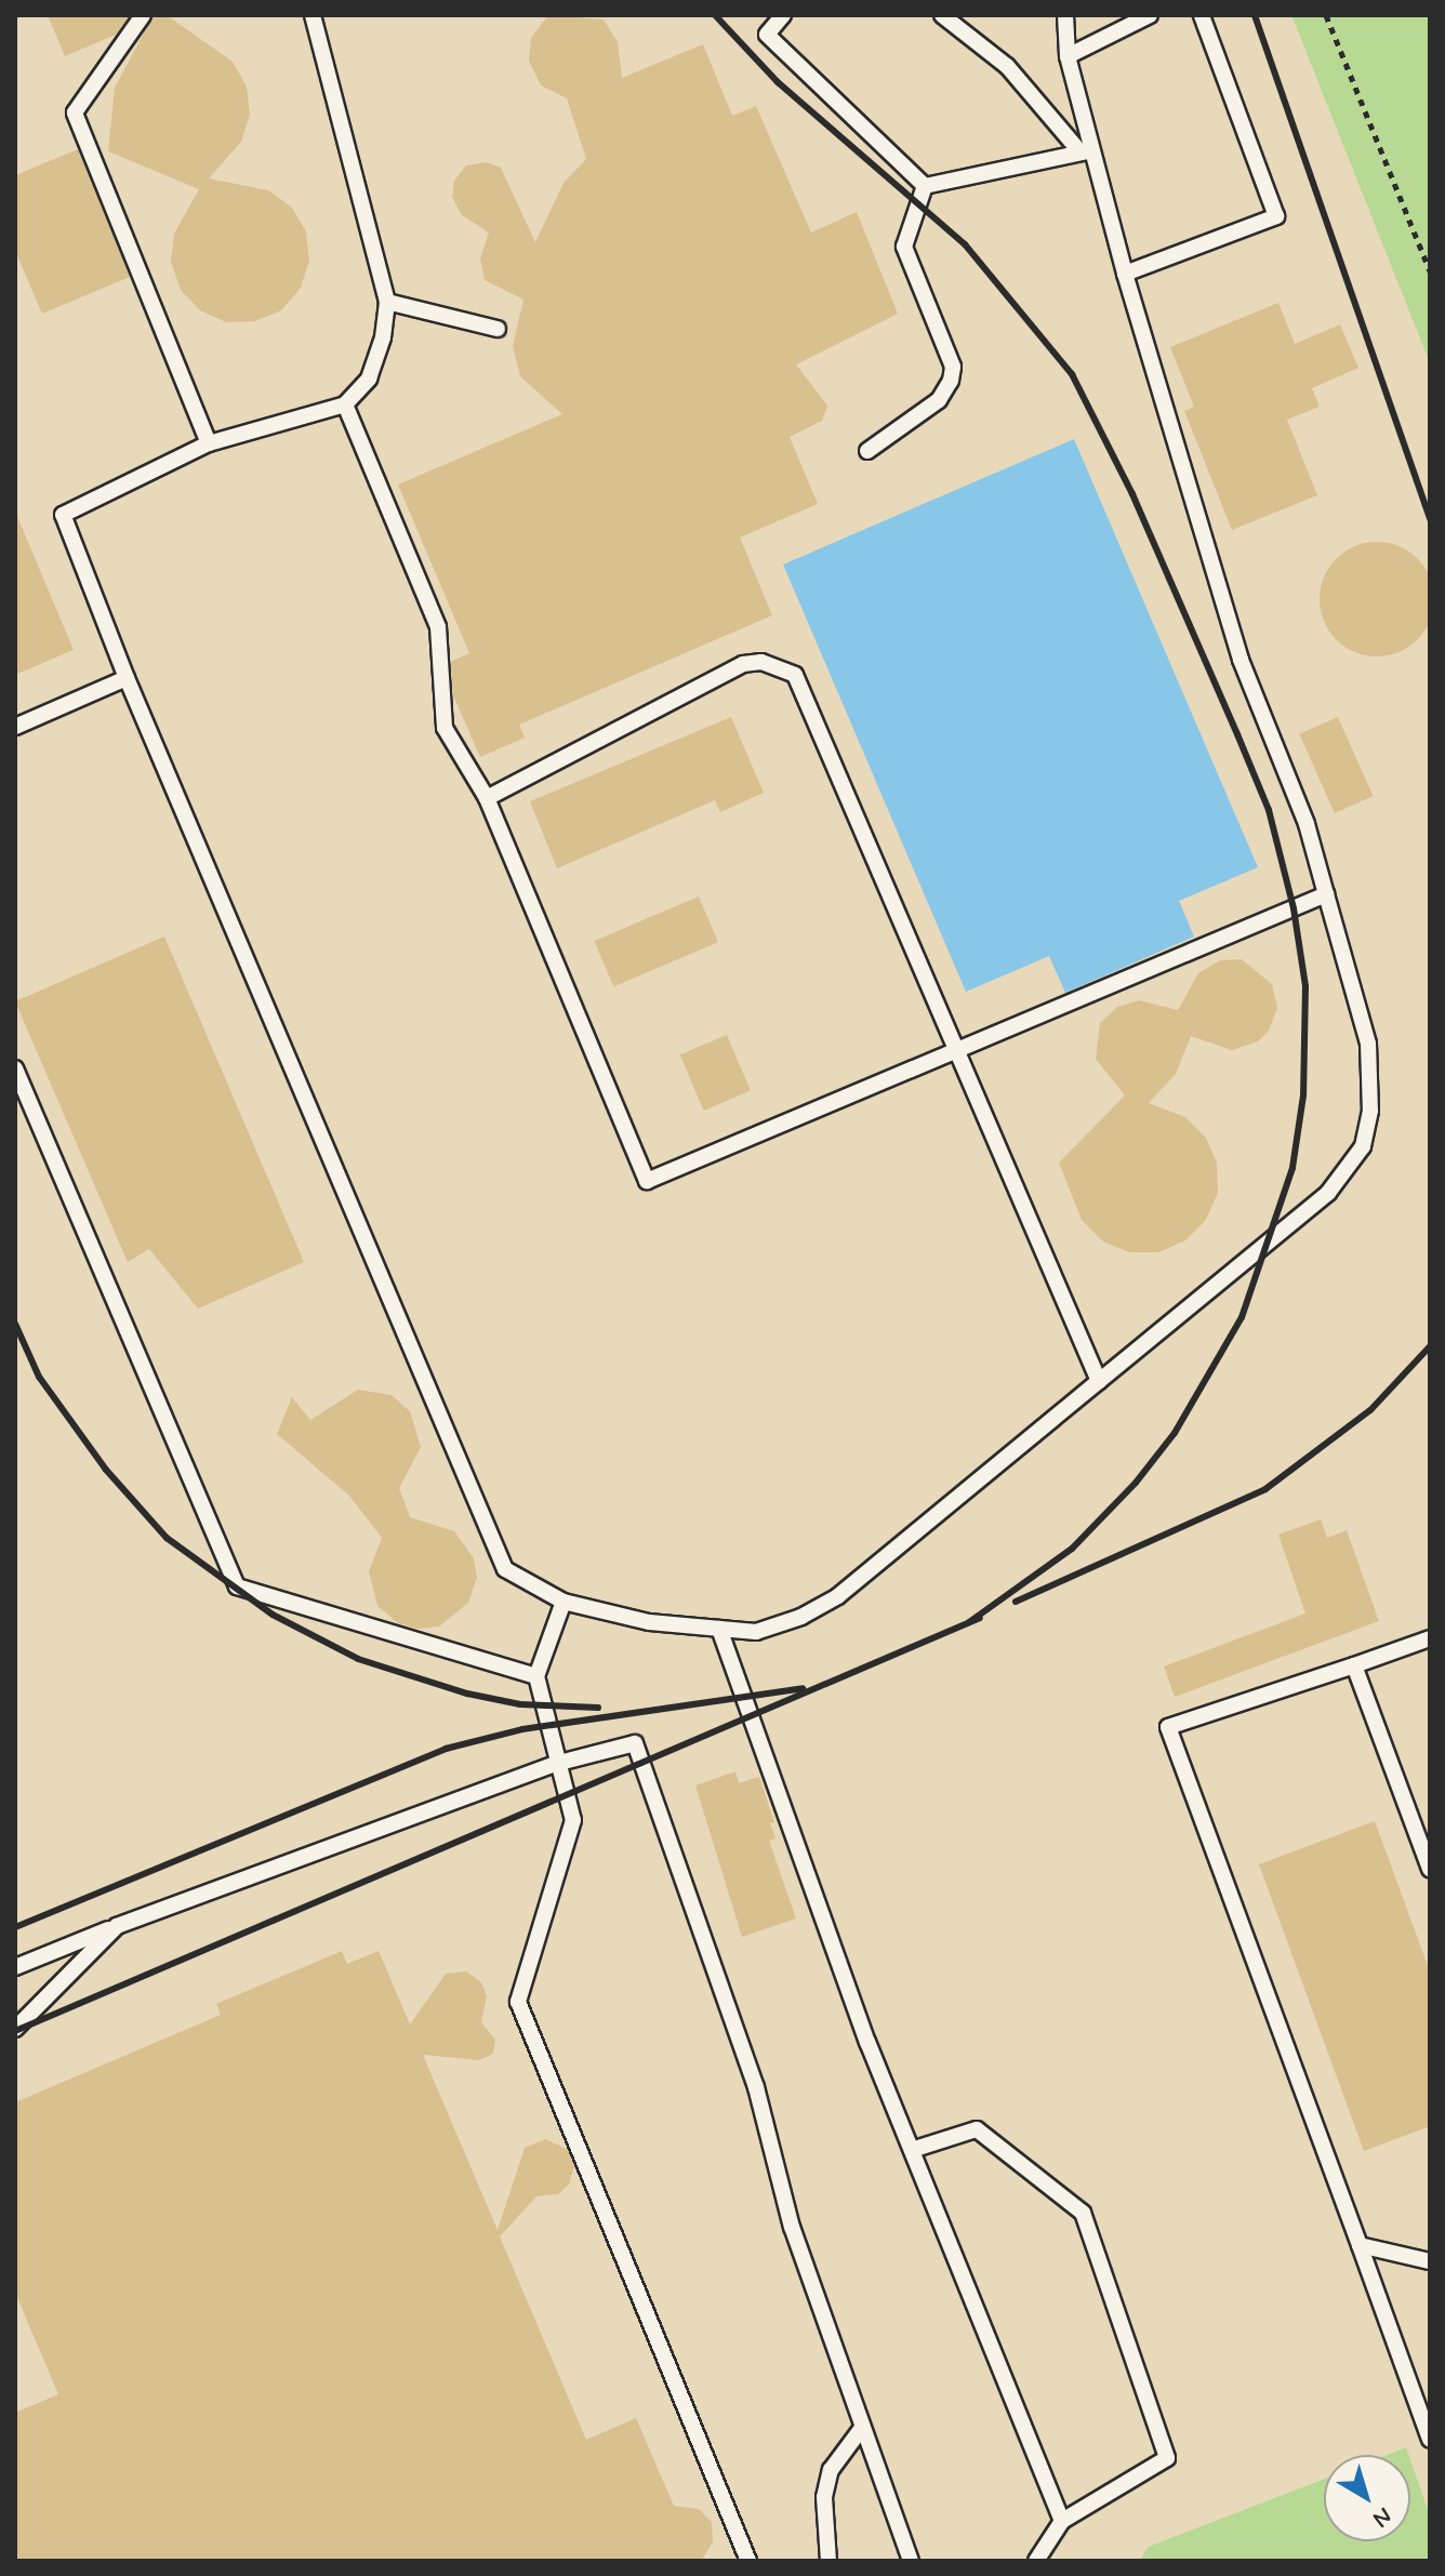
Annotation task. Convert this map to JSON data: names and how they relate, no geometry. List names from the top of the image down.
{
  "north": "bottom right"
}
